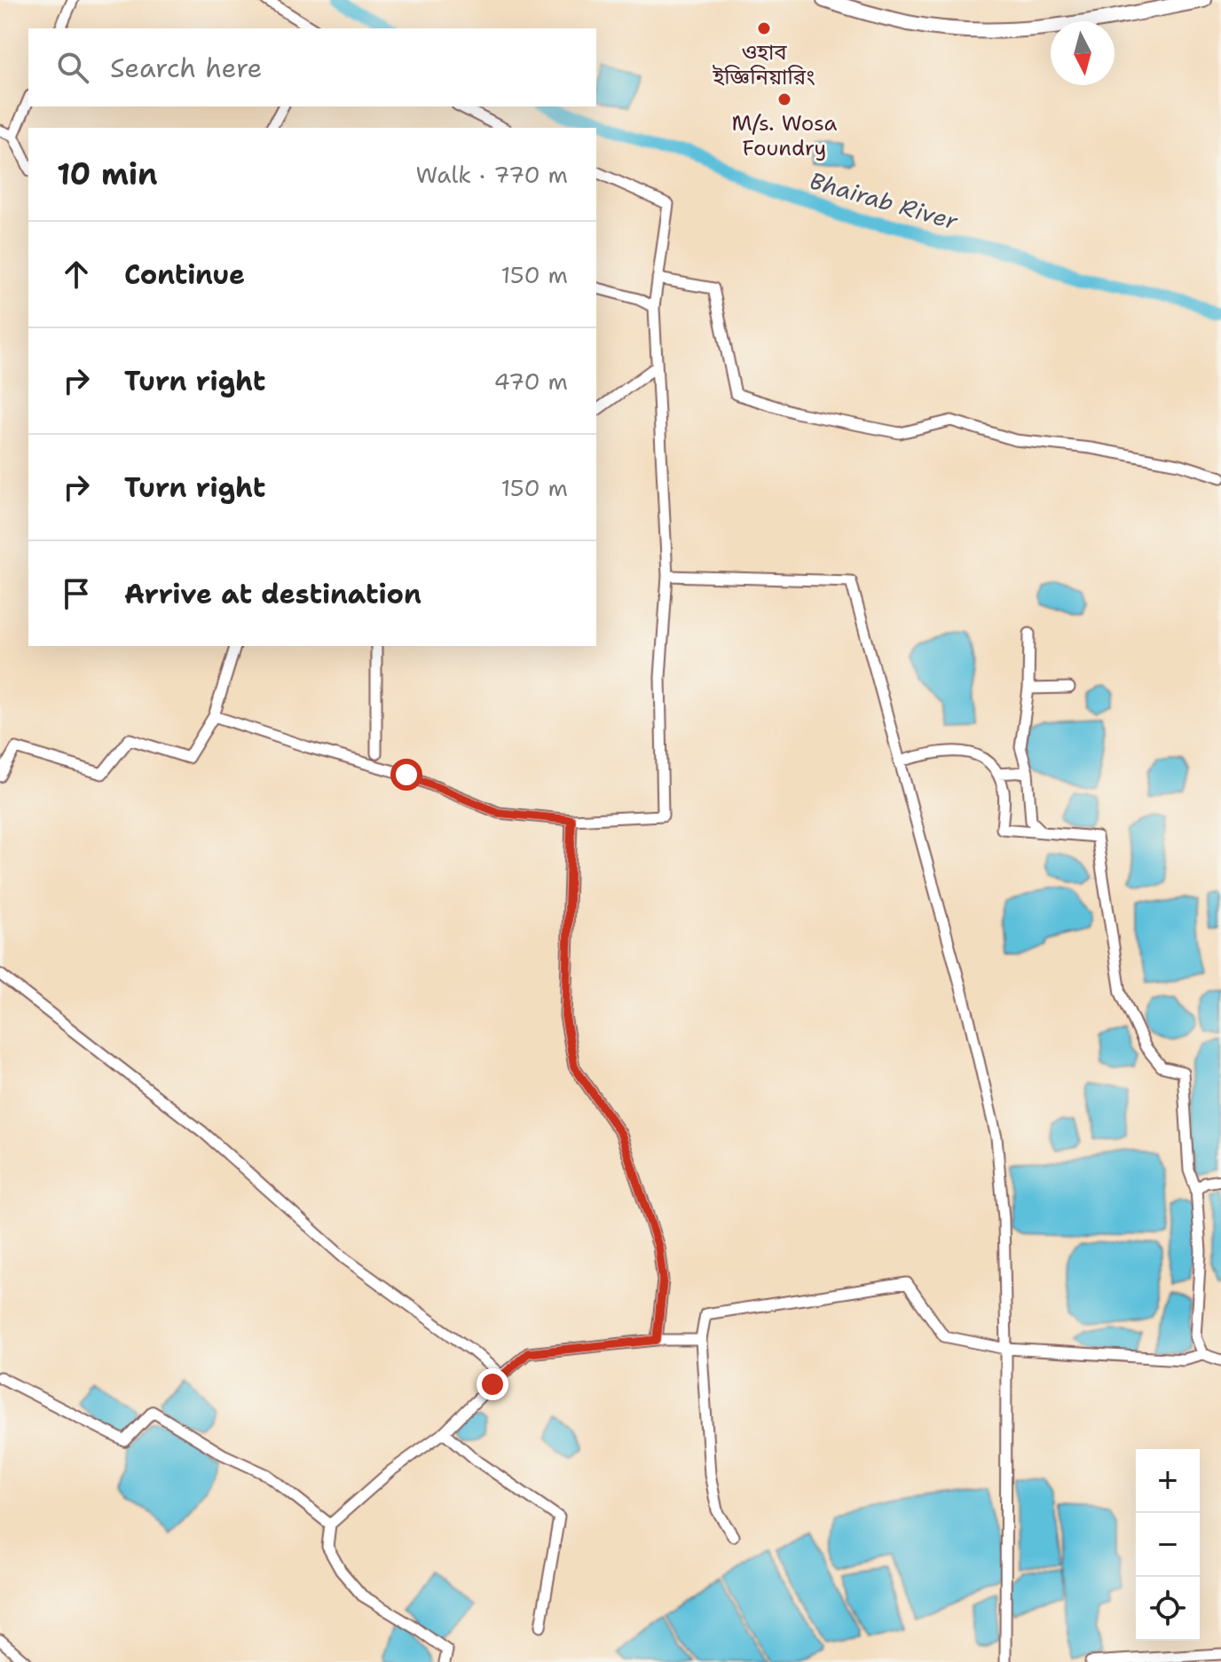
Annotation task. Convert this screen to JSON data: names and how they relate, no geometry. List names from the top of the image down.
{
  "water": ["Bhairab River"],
  "places": ["ওহাব ইজ্ঞিনিয়ারিং", "M/s. Wosa Foundry"],
  "north": "bottom",
  "page": {
    "search": "Search here",
    "heading": ["10 min", "Walk · 770 m"],
    "list": [
      ["Continue", "150 m"],
      ["Turn right", "470 m"],
      ["Turn right", "150 m"],
      "Arrive at destination"
    ],
    "map_buttons": ["+", "−"]
  }
}
